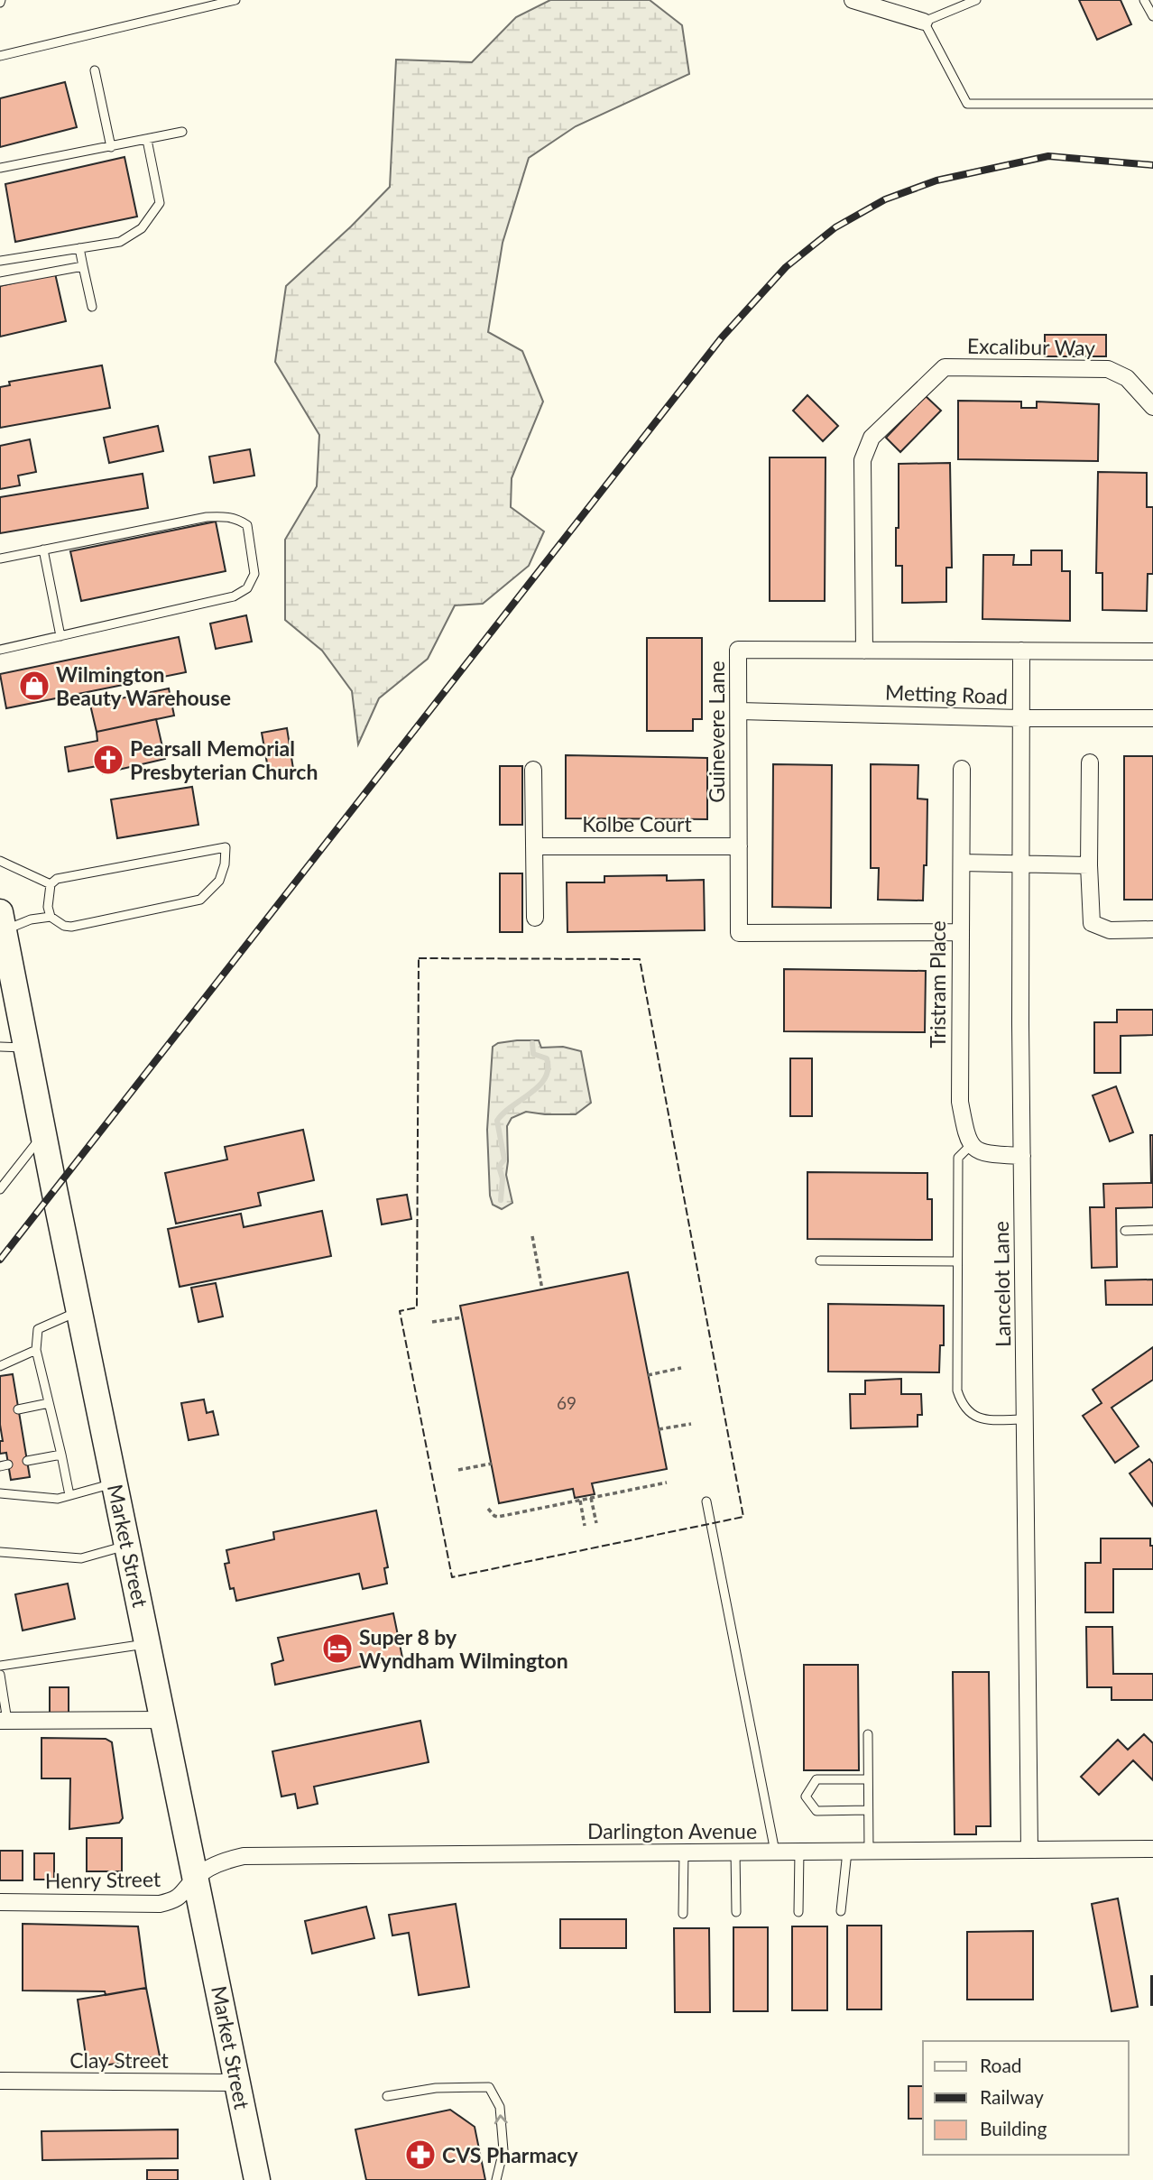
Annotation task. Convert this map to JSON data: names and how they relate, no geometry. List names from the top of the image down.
{
  "streets": {
    "main road": ["Market Street"],
    "street": [
      "Excalibur Way",
      "Metting Road",
      "Guinevere Lane",
      "Kolbe Court",
      "Tristram Place",
      "Lancelot Lane",
      "Darlington Avenue",
      "Henry Street",
      "Clay Street"
    ]
  },
  "crossings": [
    ["Excalibur Way", "Guinevere Lane"],
    ["Metting Road", "Guinevere Lane"],
    ["Metting Road", "Lancelot Lane"],
    ["Guinevere Lane", "Kolbe Court"],
    ["Guinevere Lane", "Tristram Place"],
    ["Guinevere Lane", "Lancelot Lane"],
    ["Lancelot Lane", "Darlington Avenue"],
    ["Market Street", "Darlington Avenue"],
    ["Market Street", "Henry Street"],
    ["Market Street", "Clay Street"],
    ["Darlington Avenue", "Henry Street"]
  ],
  "places": {
    "shop": ["Wilmington Beauty Warehouse"],
    "church": ["Pearsall Memorial Presbyterian Church"],
    "hotel": ["Super 8 by Wyndham Wilmington"],
    "pharmacy": ["CVS Pharmacy"]
  },
  "house_numbers": ["69"],
  "legend": ["Road", "Railway", "Building"]
}
